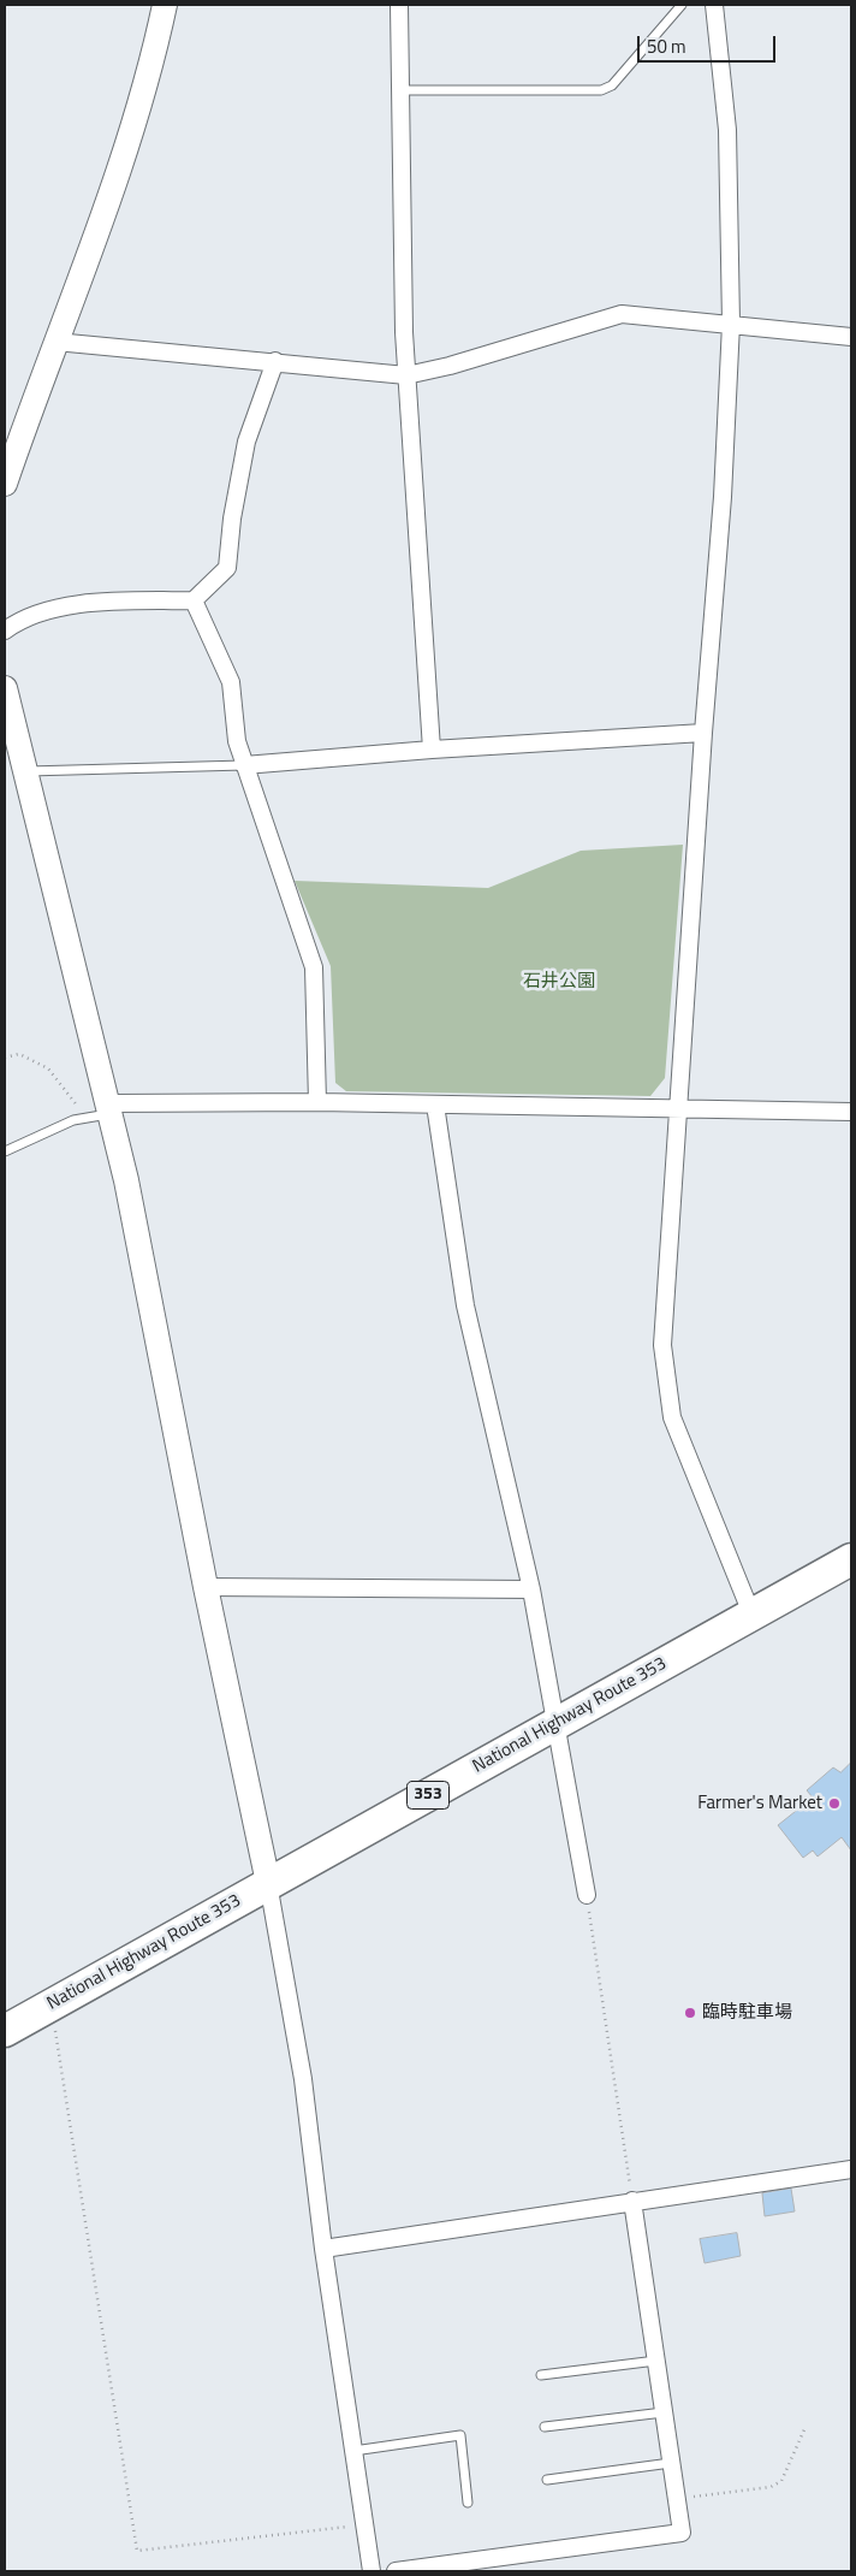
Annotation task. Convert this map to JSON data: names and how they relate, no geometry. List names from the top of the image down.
{
  "streets": {
    "highway": ["National Highway Route 353", "353"]
  },
  "parks": ["石井公園"],
  "places": ["Farmer's Market", "臨時駐車場"],
  "scale_bar": "50 m"
}
